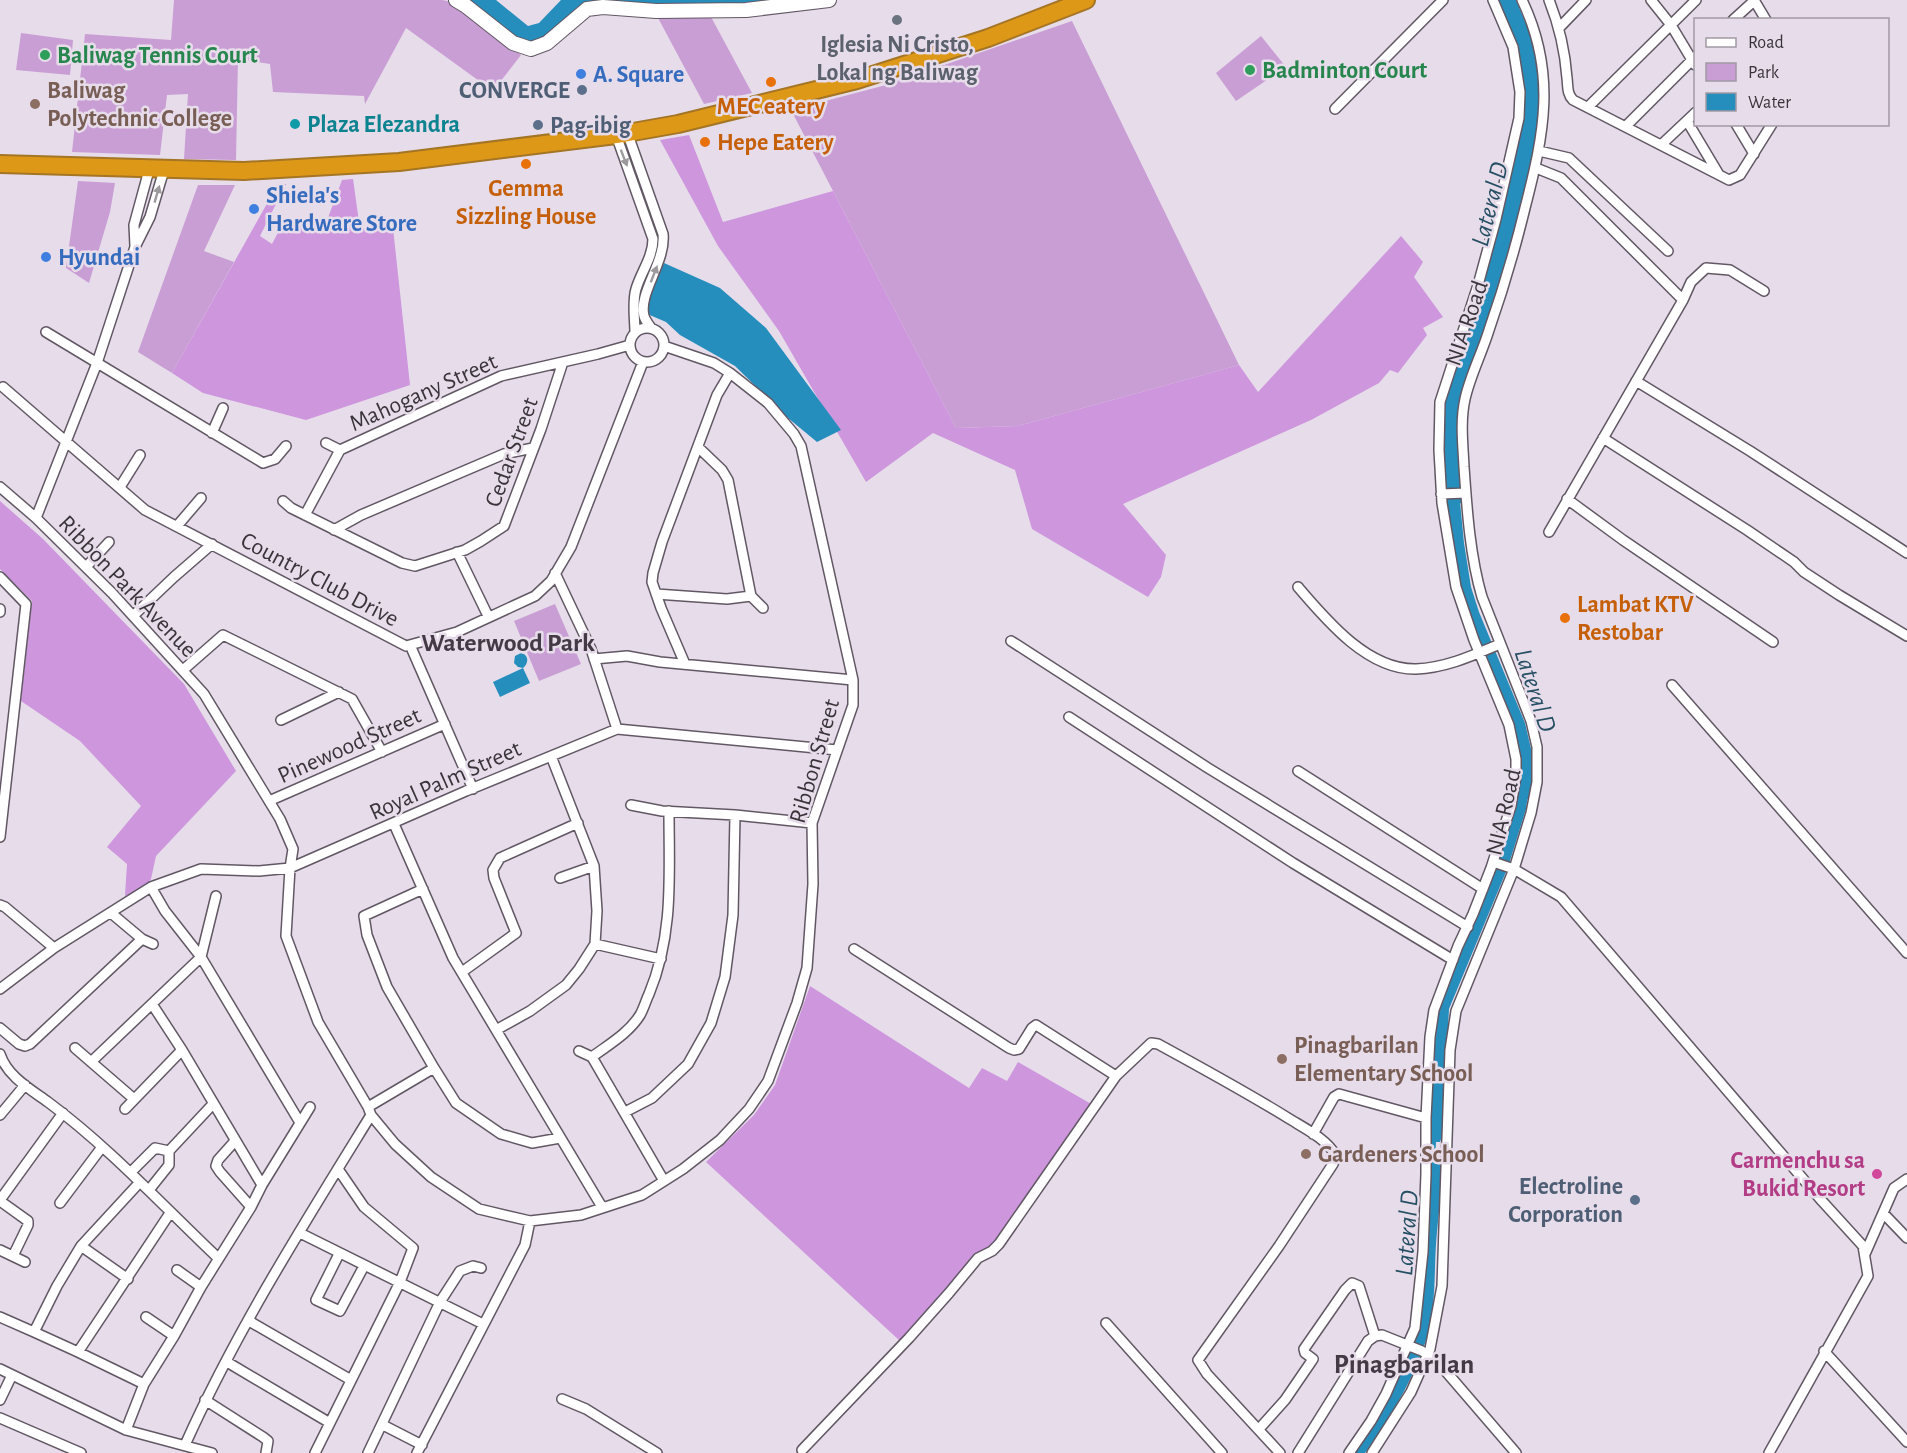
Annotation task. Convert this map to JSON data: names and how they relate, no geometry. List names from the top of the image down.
{
  "streets": {
    "street": [
      "NIA Road",
      "Mahogany Street",
      "Cedar Street",
      "Country Club Drive",
      "Ribbon Park Avenue",
      "Pinewood Street",
      "Ribbon Street",
      "Royal Palm Street"
    ]
  },
  "crossings": [
    ["Mahogany Street", "Cedar Street"],
    ["Mahogany Street", "Country Club Drive"],
    ["Mahogany Street", "Ribbon Street"],
    ["Country Club Drive", "Ribbon Park Avenue"],
    ["Country Club Drive", "Ribbon Street"],
    ["Ribbon Park Avenue", "Pinewood Street"],
    ["Ribbon Park Avenue", "Ribbon Street"],
    ["Ribbon Park Avenue", "Royal Palm Street"]
  ],
  "districts": ["Waterwood Park", "Pinagbarilan"],
  "water": ["Lateral D"],
  "places": [
    "Iglesia Ni Cristo, Lokal ng Baliwag",
    "Baliwag Tennis Court",
    "Badminton Court",
    "A. Square",
    "MEC eatery",
    "CONVERGE",
    "Baliwag Polytechnic College",
    "Plaza Elezandra",
    "Pag-ibig",
    "Hepe Eatery",
    "Gemma Sizzling House",
    "Shiela's Hardware Store",
    "Hyundai",
    "Lambat KTV Restobar",
    "Pinagbarilan Elementary School",
    "Gardeners School",
    "Carmenchu sa Bukid Resort",
    "Electroline Corporation"
  ],
  "legend": ["Road", "Park", "Water"]
}
